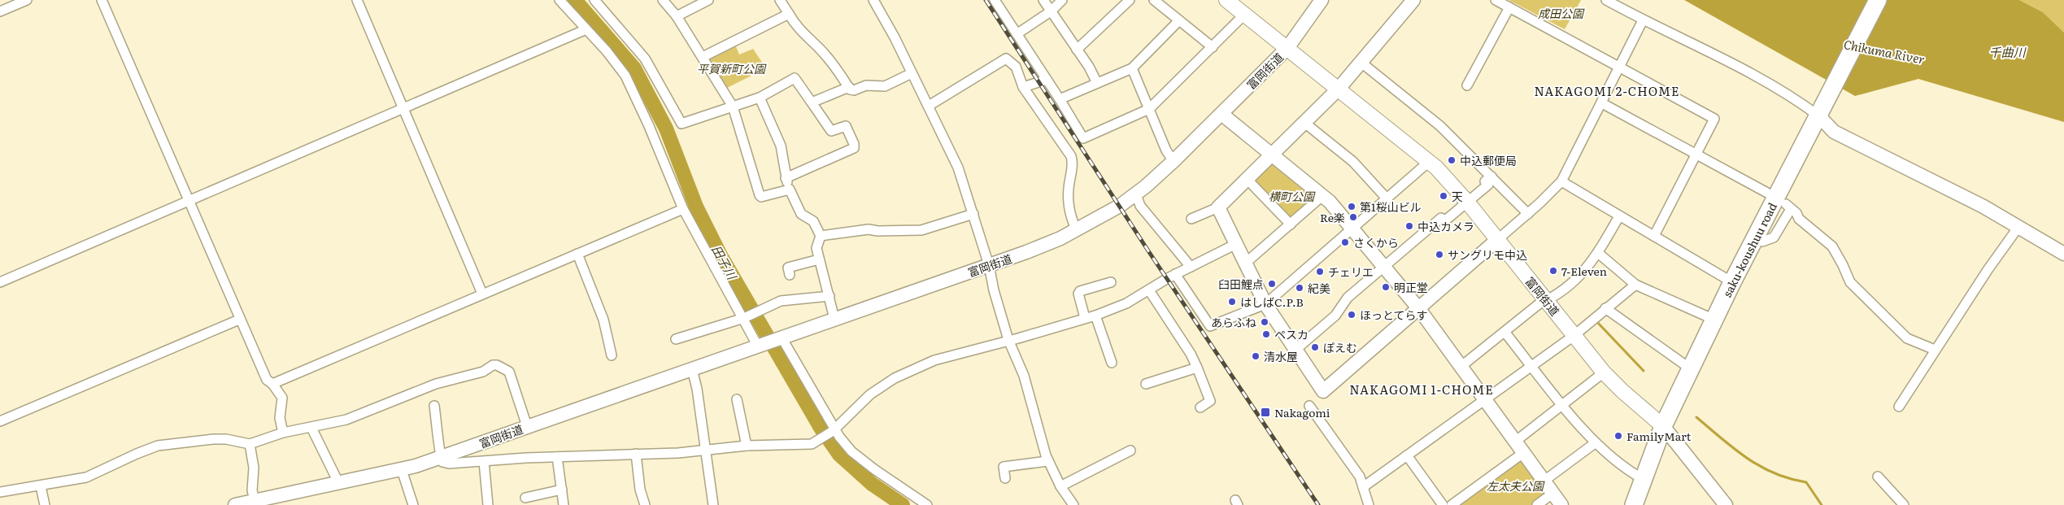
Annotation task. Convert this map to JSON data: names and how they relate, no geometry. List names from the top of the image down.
{
  "streets": {
    "highway": ["saku-koushuu road"],
    "main road": ["富岡街道"]
  },
  "crossings": [
    ["富岡街道", "saku-koushuu road"]
  ],
  "districts": ["NAKAGOMI 2-CHOME", "NAKAGOMI 1-CHOME"],
  "water": ["Chikuma River", "千曲川", "田子川"],
  "parks": [
    "成田公園",
    "平賀新町公園",
    "横町公園",
    "左太夫公園"
  ],
  "places": {
    "other": [
      "中込郵便局",
      "天",
      "第1桜山ビル",
      "Re楽",
      "中込カメラ",
      "さくから",
      "サングリモ中込",
      "7-Eleven",
      "チェリエ",
      "臼田鯉点",
      "明正堂",
      "紀美",
      "はしばC.P.B",
      "ほっとてらす",
      "あらふね",
      "ペスカ",
      "ぽえむ",
      "清水屋",
      "FamilyMart"
    ],
    "transit": ["Nakagomi"]
  }
}
